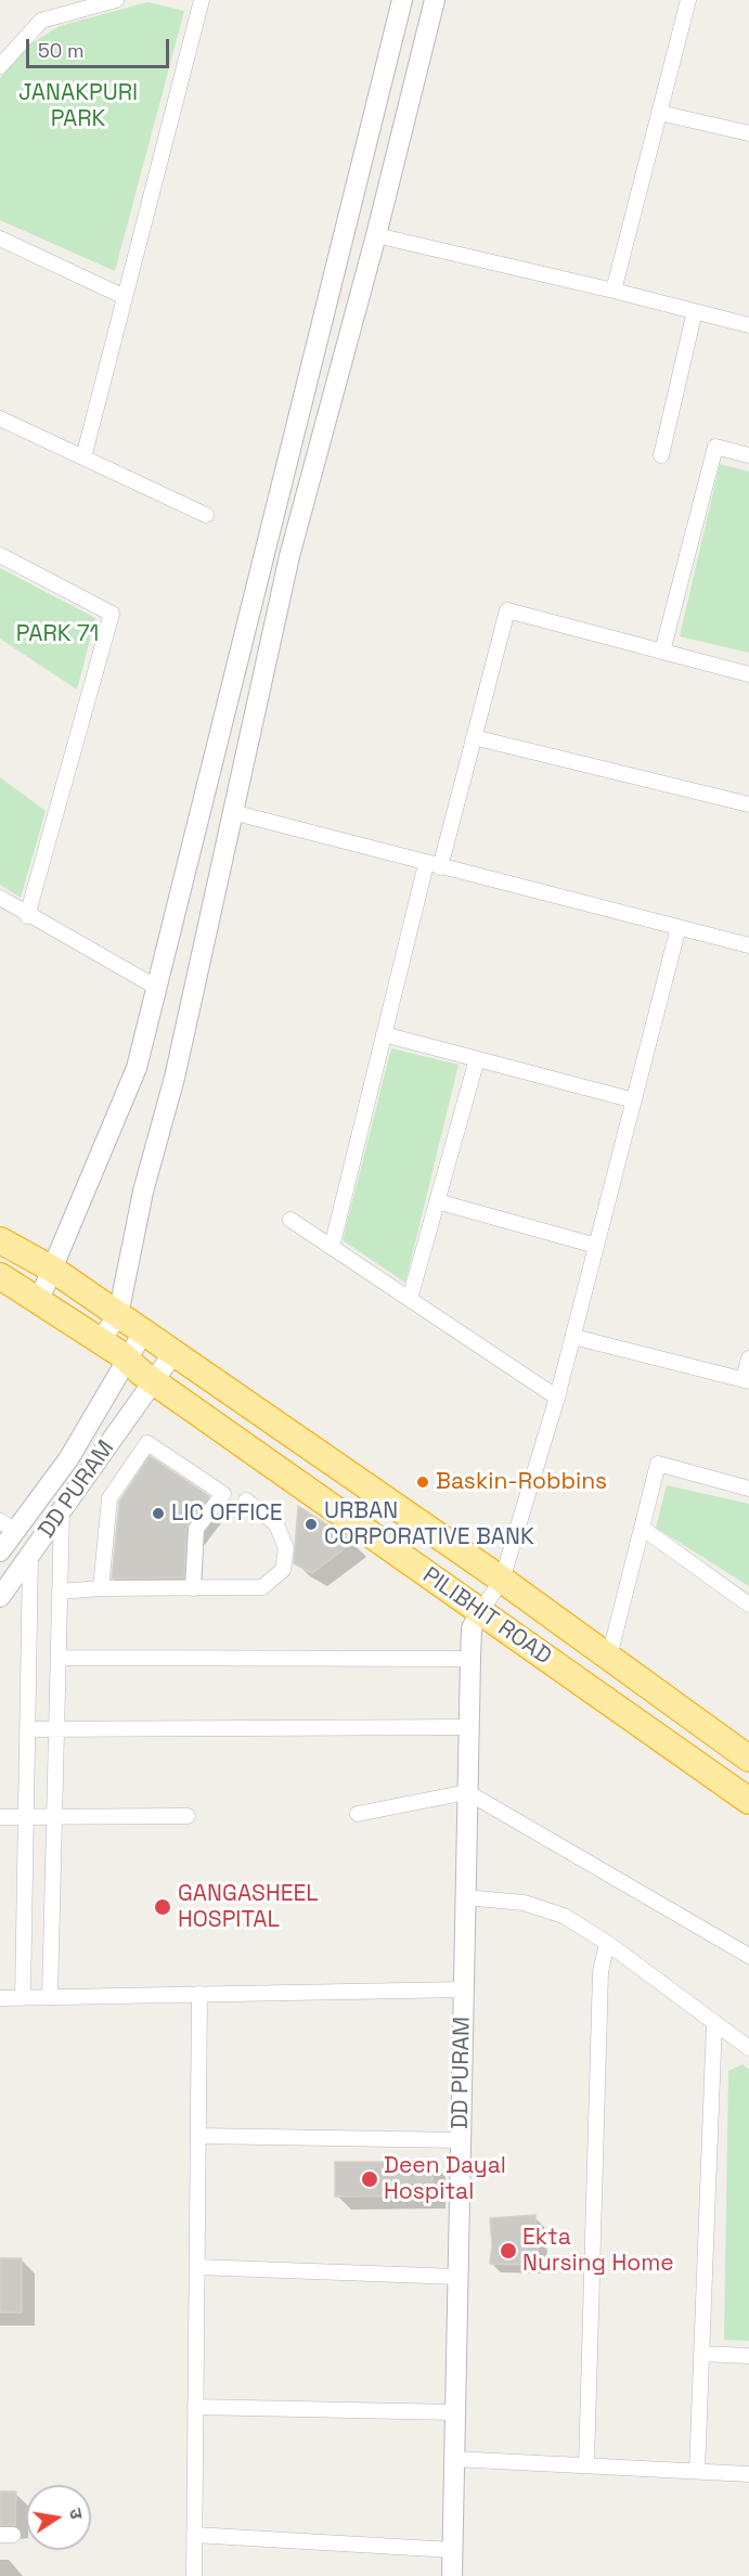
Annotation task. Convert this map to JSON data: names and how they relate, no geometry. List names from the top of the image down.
{
  "streets": {
    "highway": ["PILIBHIT ROAD"],
    "street": ["DD PURAM"]
  },
  "crossings": [
    ["DD PURAM", "PILIBHIT ROAD"]
  ],
  "parks": ["JANAKPURI PARK", "PARK 71"],
  "places": [
    "Baskin-Robbins",
    "LIC OFFICE",
    "URBAN CORPORATIVE BANK",
    "GANGASHEEL HOSPITAL",
    "Deen Dayal Hospital",
    "Ekta Nursing Home"
  ],
  "scale_bar": "50 m",
  "north": "right"
}
